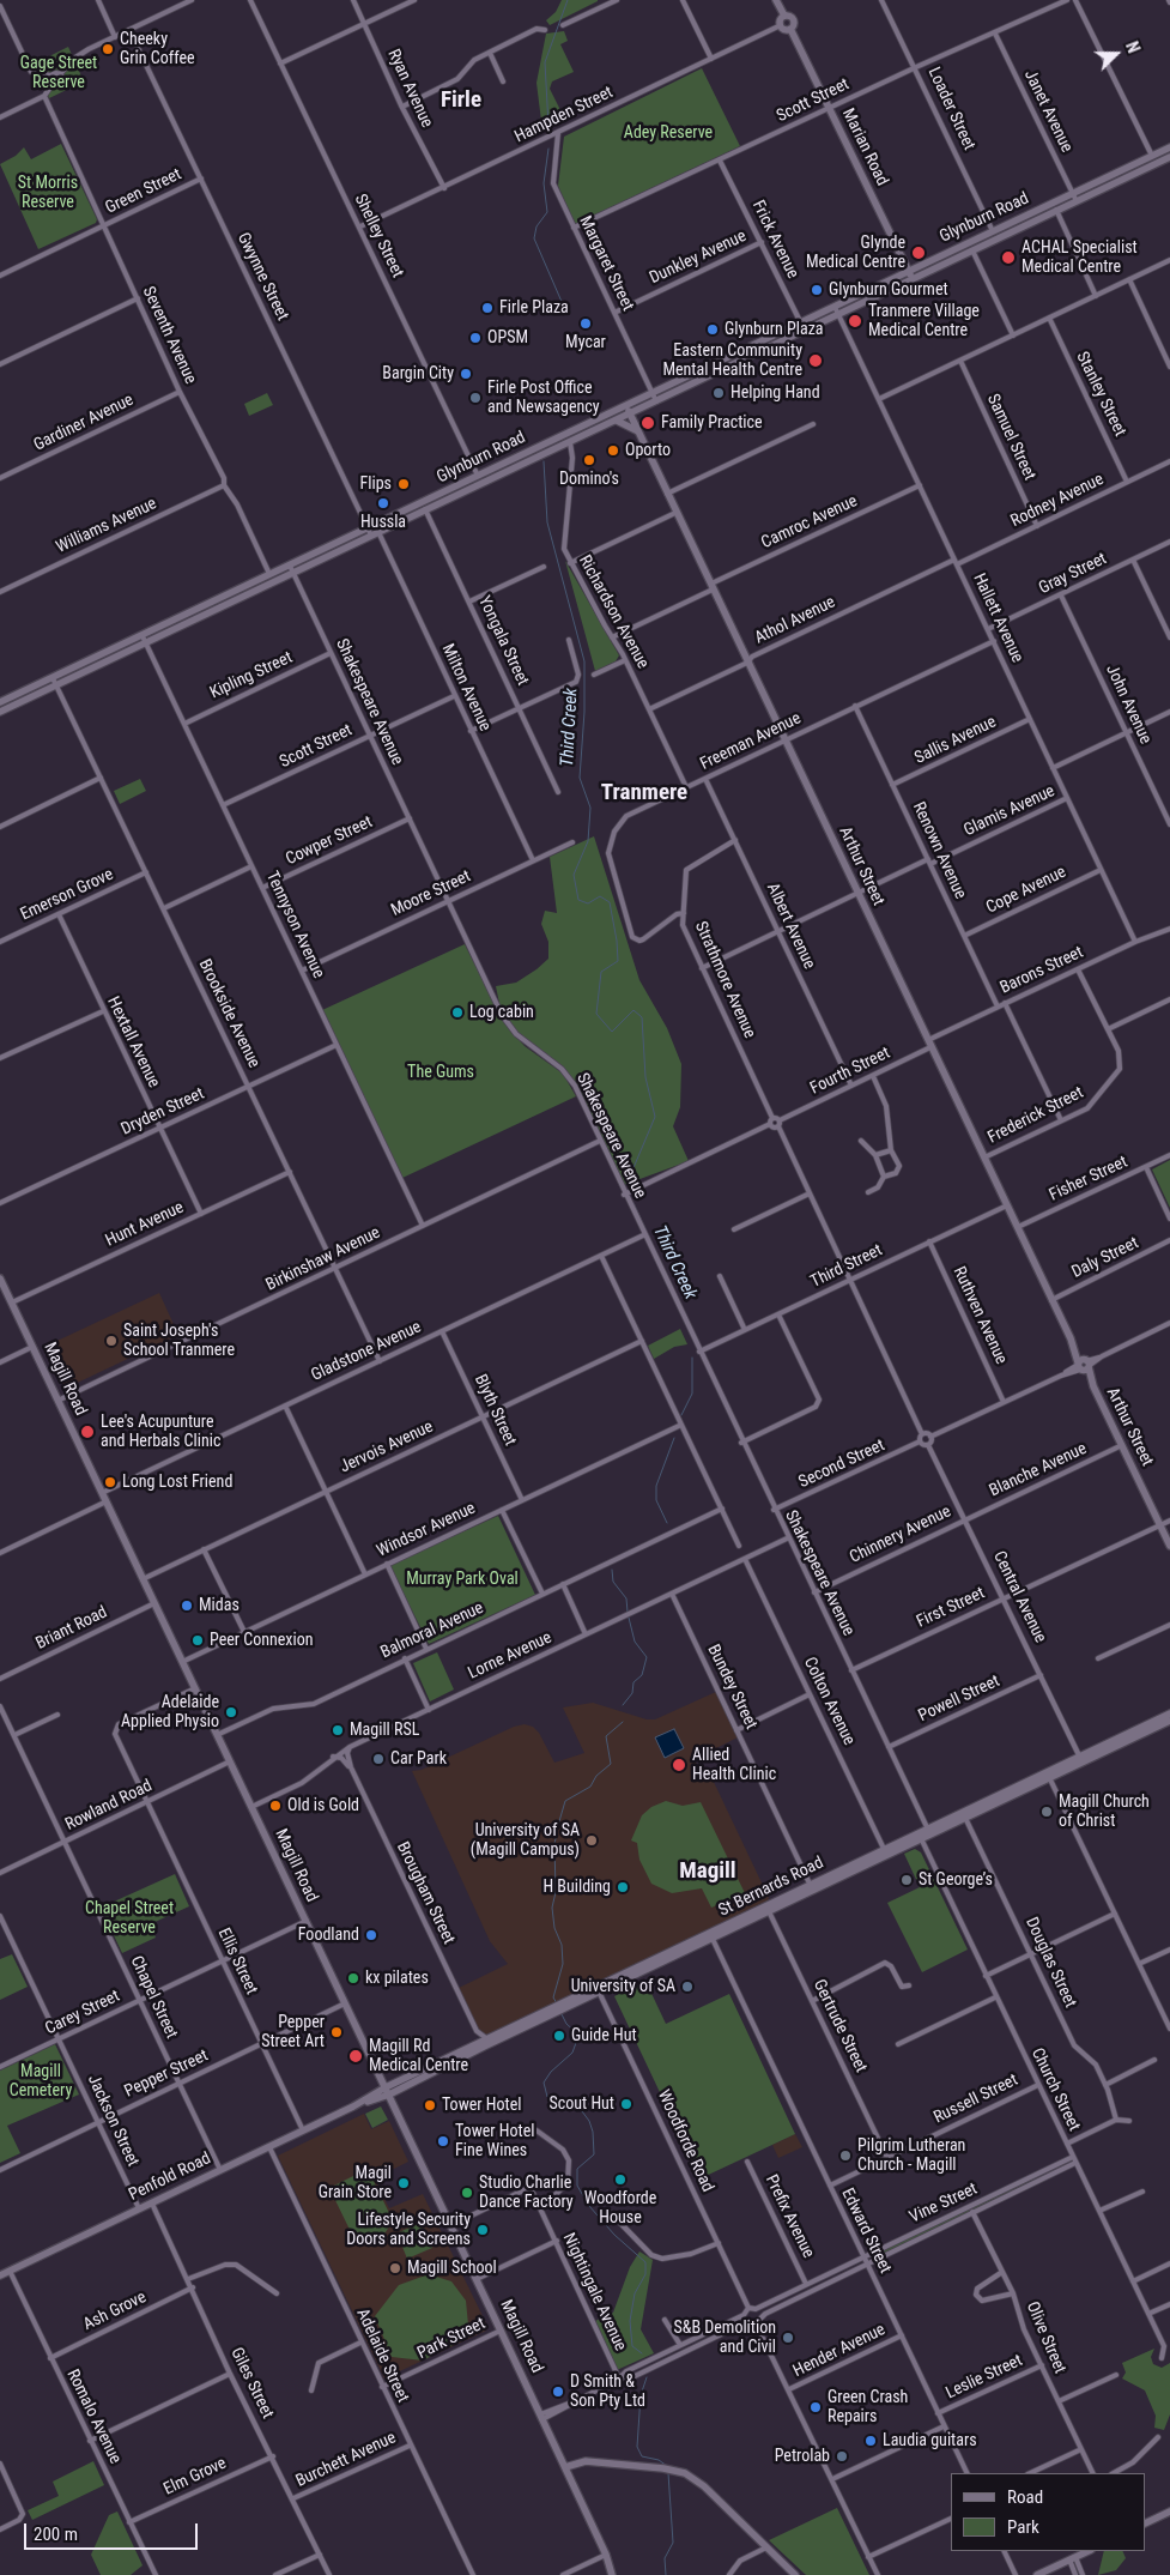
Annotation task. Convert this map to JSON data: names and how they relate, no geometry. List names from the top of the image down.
{
  "streets": {
    "main road": [
      "Marian Road",
      "Glynburn Road",
      "Arthur Street",
      "Magill Road",
      "St Bernards Road",
      "Penfold Road"
    ],
    "street": [
      "Ryan Avenue",
      "Scott Street",
      "Loader Street",
      "Janet Avenue",
      "Hampden Street",
      "Green Street",
      "Shelley Street",
      "Frick Avenue",
      "Dunkley Avenue",
      "Margaret Street",
      "Gwynne Street",
      "Seventh Avenue",
      "Stanley Street",
      "Gardiner Avenue",
      "Samuel Street",
      "Rodney Avenue",
      "Camroc Avenue",
      "Williams Avenue",
      "Gray Street",
      "Richardson Avenue",
      "Hallett Avenue",
      "Athol Avenue",
      "Yongala Street",
      "Kipling Street",
      "Milton Avenue",
      "Shakespeare Avenue",
      "John Avenue",
      "Sallis Avenue",
      "Freeman Avenue",
      "Glamis Avenue",
      "Cowper Street",
      "Renown Avenue",
      "Cope Avenue",
      "Moore Street",
      "Emerson Grove",
      "Tennyson Avenue",
      "Albert Avenue",
      "Barons Street",
      "Strathmore Avenue",
      "Brookside Avenue",
      "Hextall Avenue",
      "Fourth Street",
      "Dryden Street",
      "Frederick Street",
      "Fisher Street",
      "Hunt Avenue",
      "Daly Street",
      "Birkinshaw Avenue",
      "Third Street",
      "Ruthven Avenue",
      "Gladstone Avenue",
      "Blyth Street",
      "Jervois Avenue",
      "Second Street",
      "Blanche Avenue",
      "Windsor Avenue",
      "Chinnery Avenue",
      "Central Avenue",
      "First Street",
      "Briant Road",
      "Balmoral Avenue",
      "Lorne Avenue",
      "Bundey Street",
      "Powell Street",
      "Colton Avenue",
      "Rowland Road",
      "Brougham Street",
      "Ellis Street",
      "Douglas Street",
      "Chapel Street",
      "Carey Street",
      "Gertrude Street",
      "Pepper Street",
      "Church Street",
      "Russell Street",
      "Jackson Street",
      "Woodforde Road",
      "Vine Street",
      "Prefix Avenue",
      "Edward Street",
      "Nightingale Avenue",
      "Ash Grove",
      "Olive Street",
      "Park Street",
      "Hender Avenue",
      "Adelaide Street",
      "Leslie Street",
      "Giles Street",
      "Romalo Avenue",
      "Burchett Avenue",
      "Elm Grove"
    ]
  },
  "crossings": [
    ["Ryan Avenue", "Hampden Street"],
    ["Scott Street", "Loader Street"],
    ["Scott Street", "Janet Avenue"],
    ["Scott Street", "Marian Road"],
    ["Scott Street", "Frick Avenue"],
    ["Scott Street", "Margaret Street"],
    ["Scott Street", "Milton Avenue"],
    ["Scott Street", "Shakespeare Avenue"],
    ["Scott Street", "Tennyson Avenue"],
    ["Loader Street", "Glynburn Road"],
    ["Janet Avenue", "Glynburn Road"],
    ["Hampden Street", "Marian Road"],
    ["Hampden Street", "Shelley Street"],
    ["Hampden Street", "Margaret Street"],
    ["Marian Road", "Glynburn Road"],
    ["Green Street", "Gwynne Street"],
    ["Green Street", "Seventh Avenue"],
    ["Glynburn Road", "Shelley Street"],
    ["Glynburn Road", "Frick Avenue"],
    ["Glynburn Road", "Margaret Street"],
    ["Glynburn Road", "Gwynne Street"],
    ["Glynburn Road", "Seventh Avenue"],
    ["Glynburn Road", "Richardson Avenue"],
    ["Glynburn Road", "Hallett Avenue"],
    ["Glynburn Road", "Yongala Street"],
    ["Glynburn Road", "Milton Avenue"],
    ["Glynburn Road", "Shakespeare Avenue"],
    ["Glynburn Road", "Arthur Street"],
    ["Glynburn Road", "Tennyson Avenue"],
    ["Glynburn Road", "Brookside Avenue"],
    ["Frick Avenue", "Dunkley Avenue"],
    ["Dunkley Avenue", "Margaret Street"],
    ["Gwynne Street", "Milton Avenue"],
    ["Seventh Avenue", "Gardiner Avenue"],
    ["Seventh Avenue", "Williams Avenue"],
    ["Stanley Street", "Rodney Avenue"],
    ["Samuel Street", "Rodney Avenue"],
    ["Rodney Avenue", "Hallett Avenue"],
    ["Rodney Avenue", "Athol Avenue"],
    ["Camroc Avenue", "Richardson Avenue"],
    ["Camroc Avenue", "Hallett Avenue"],
    ["Camroc Avenue", "Arthur Street"],
    ["Gray Street", "Hallett Avenue"],
    ["Gray Street", "John Avenue"],
    ["Richardson Avenue", "Athol Avenue"],
    ["Richardson Avenue", "Freeman Avenue"],
    ["Hallett Avenue", "Athol Avenue"],
    ["Hallett Avenue", "Sallis Avenue"],
    ["Hallett Avenue", "Freeman Avenue"],
    ["Hallett Avenue", "Glamis Avenue"],
    ["Hallett Avenue", "Cope Avenue"],
    ["Hallett Avenue", "Barons Street"],
    ["Athol Avenue", "Arthur Street"],
    ["Kipling Street", "Shakespeare Avenue"],
    ["Kipling Street", "Tennyson Avenue"],
    ["Milton Avenue", "Moore Street"],
    ["Shakespeare Avenue", "Cowper Street"],
    ["Shakespeare Avenue", "Moore Street"],
    ["Shakespeare Avenue", "Birkinshaw Avenue"],
    ["Shakespeare Avenue", "Third Street"],
    ["Shakespeare Avenue", "Gladstone Avenue"],
    ["Shakespeare Avenue", "Second Street"],
    ["Shakespeare Avenue", "Chinnery Avenue"],
    ["Shakespeare Avenue", "First Street"],
    ["Shakespeare Avenue", "Lorne Avenue"],
    ["Shakespeare Avenue", "Powell Street"],
    ["Shakespeare Avenue", "St Bernards Road"],
    ["Sallis Avenue", "Renown Avenue"],
    ["Freeman Avenue", "Renown Avenue"],
    ["Freeman Avenue", "Arthur Street"],
    ["Freeman Avenue", "Albert Avenue"],
    ["Freeman Avenue", "Strathmore Avenue"],
    ["Glamis Avenue", "Renown Avenue"],
    ["Glamis Avenue", "Arthur Street"],
    ["Glamis Avenue", "Albert Avenue"],
    ["Glamis Avenue", "Strathmore Avenue"],
    ["Cowper Street", "Tennyson Avenue"],
    ["Renown Avenue", "Cope Avenue"],
    ["Renown Avenue", "Barons Street"],
    ["Arthur Street", "Barons Street"],
    ["Arthur Street", "Fourth Street"],
    ["Arthur Street", "Frederick Street"],
    ["Arthur Street", "Fisher Street"],
    ["Arthur Street", "Daly Street"],
    ["Arthur Street", "Third Street"],
    ["Arthur Street", "Blanche Avenue"],
    ["Arthur Street", "First Street"],
    ["Moore Street", "Tennyson Avenue"],
    ["Emerson Grove", "Brookside Avenue"],
    ["Emerson Grove", "Hextall Avenue"],
    ["Tennyson Avenue", "Dryden Street"],
    ["Tennyson Avenue", "Birkinshaw Avenue"],
    ["Albert Avenue", "Strathmore Avenue"],
    ["Albert Avenue", "Fourth Street"],
    ["Barons Street", "Frederick Street"],
    ["Brookside Avenue", "Dryden Street"],
    ["Brookside Avenue", "Hunt Avenue"],
    ["Brookside Avenue", "Birkinshaw Avenue"],
    ["Brookside Avenue", "Gladstone Avenue"],
    ["Hextall Avenue", "Dryden Street"],
    ["Hextall Avenue", "Hunt Avenue"],
    ["Hunt Avenue", "Magill Road"],
    ["Birkinshaw Avenue", "Magill Road"],
    ["Third Street", "Ruthven Avenue"],
    ["Gladstone Avenue", "Magill Road"],
    ["Gladstone Avenue", "Blyth Street"],
    ["Magill Road", "Jervois Avenue"],
    ["Magill Road", "Windsor Avenue"],
    ["Magill Road", "Briant Road"],
    ["Magill Road", "Balmoral Avenue"],
    ["Magill Road", "Lorne Avenue"],
    ["Magill Road", "Rowland Road"],
    ["Magill Road", "St Bernards Road"],
    ["Magill Road", "Ellis Street"],
    ["Magill Road", "Carey Street"],
    ["Magill Road", "Pepper Street"],
    ["Magill Road", "Penfold Road"],
    ["Magill Road", "Nightingale Avenue"],
    ["Magill Road", "Park Street"],
    ["Blyth Street", "Jervois Avenue"],
    ["Blyth Street", "Windsor Avenue"],
    ["Blanche Avenue", "Chinnery Avenue"],
    ["Blanche Avenue", "Central Avenue"],
    ["Chinnery Avenue", "Central Avenue"],
    ["Central Avenue", "First Street"],
    ["Central Avenue", "Powell Street"],
    ["Central Avenue", "St Bernards Road"],
    ["Lorne Avenue", "Bundey Street"],
    ["Lorne Avenue", "Colton Avenue"],
    ["Lorne Avenue", "Brougham Street"],
    ["Bundey Street", "St Bernards Road"],
    ["Colton Avenue", "St Bernards Road"],
    ["Rowland Road", "Ellis Street"],
    ["Rowland Road", "Chapel Street"],
    ["St Bernards Road", "Brougham Street"],
    ["St Bernards Road", "Douglas Street"],
    ["St Bernards Road", "Gertrude Street"],
    ["St Bernards Road", "Church Street"],
    ["St Bernards Road", "Woodforde Road"],
    ["St Bernards Road", "Penfold Road"],
    ["St Bernards Road", "Edward Street"],
    ["Ellis Street", "Carey Street"],
    ["Ellis Street", "Pepper Street"],
    ["Ellis Street", "Penfold Road"],
    ["Chapel Street", "Carey Street"],
    ["Chapel Street", "Pepper Street"],
    ["Chapel Street", "Penfold Road"],
    ["Carey Street", "Jackson Street"],
    ["Gertrude Street", "Russell Street"],
    ["Pepper Street", "Jackson Street"],
    ["Church Street", "Russell Street"],
    ["Church Street", "Vine Street"],
    ["Russell Street", "Edward Street"],
    ["Jackson Street", "Penfold Road"],
    ["Woodforde Road", "Vine Street"],
    ["Penfold Road", "Adelaide Street"],
    ["Penfold Road", "Giles Street"],
    ["Penfold Road", "Romalo Avenue"],
    ["Vine Street", "Prefix Avenue"],
    ["Vine Street", "Edward Street"],
    ["Vine Street", "Olive Street"],
    ["Edward Street", "Hender Avenue"],
    ["Edward Street", "Leslie Street"],
    ["Ash Grove", "Giles Street"],
    ["Ash Grove", "Romalo Avenue"],
    ["Olive Street", "Leslie Street"],
    ["Park Street", "Adelaide Street"],
    ["Adelaide Street", "Burchett Avenue"],
    ["Giles Street", "Burchett Avenue"],
    ["Giles Street", "Elm Grove"],
    ["Romalo Avenue", "Elm Grove"]
  ],
  "districts": ["Firle", "Tranmere", "Magill"],
  "water": ["Third Creek"],
  "parks": [
    "Gage Street Reserve",
    "Adey Reserve",
    "St Morris Reserve",
    "The Gums",
    "Murray Park Oval",
    "Chapel Street Reserve",
    "Magill Cemetery"
  ],
  "places": [
    "Cheeky Grin Coffee",
    "Glynde Medical Centre",
    "ACHAL Specialist Medical Centre",
    "Glynburn Gourmet",
    "Firle Plaza",
    "Tranmere Village Medical Centre",
    "Mycar",
    "Glynburn Plaza",
    "OPSM",
    "Eastern Community Mental Health Centre",
    "Bargin City",
    "Helping Hand",
    "Firle Post Office and Newsagency",
    "Family Practice",
    "Oporto",
    "Domino's",
    "Flips",
    "Hussla",
    "Log cabin",
    "Saint Joseph's School Tranmere",
    "Lee's Acupunture and Herbals Clinic",
    "Long Lost Friend",
    "Midas",
    "Peer Connexion",
    "Adelaide Applied Physio",
    "Magill RSL",
    "Car Park",
    "Allied Health Clinic",
    "Old is Gold",
    "Magill Church of Christ",
    "University of SA (Magill Campus)",
    "St George’s",
    "H Building",
    "Foodland",
    "kx pilates",
    "University of SA",
    "Pepper Street Art",
    "Guide Hut",
    "Magill Rd Medical Centre",
    "Scout Hut",
    "Tower Hotel",
    "Tower Hotel Fine Wines",
    "Pilgrim Lutheran Church - Magill",
    "Woodforde House",
    "Magil Grain Store",
    "Studio Charlie Dance Factory",
    "Lifestyle Security Doors and Screens",
    "Magill School",
    "S&B Demolition and Civil",
    "D Smith & Son Pty Ltd",
    "Green Crash Repairs",
    "Laudia guitars",
    "Petrolab"
  ],
  "legend": ["Road", "Park"],
  "scale_bar": "200 m",
  "north": "right"
}
